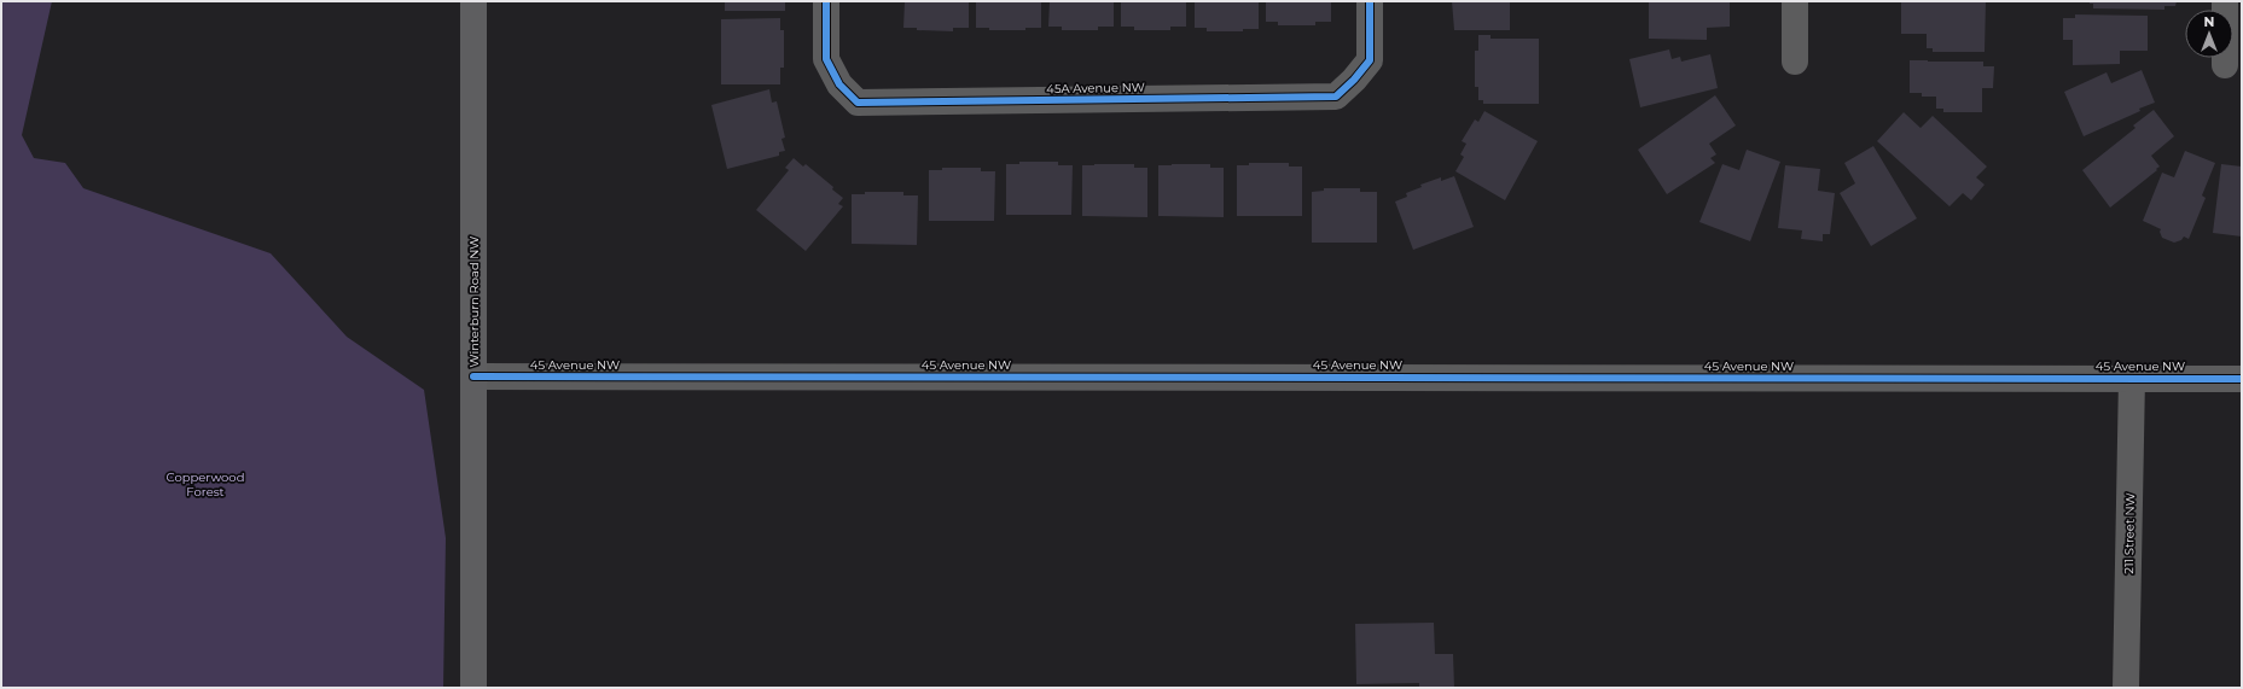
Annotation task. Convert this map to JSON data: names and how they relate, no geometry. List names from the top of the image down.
{
  "streets": {
    "main road": ["Winterburn Road NW"],
    "street": ["45A Avenue NW", "45 Avenue NW", "211 Street NW"]
  },
  "crossings": [
    ["Winterburn Road NW", "45 Avenue NW"],
    ["45 Avenue NW", "211 Street NW"]
  ],
  "parks": ["Copperwood Forest"],
  "north": "top"
}
